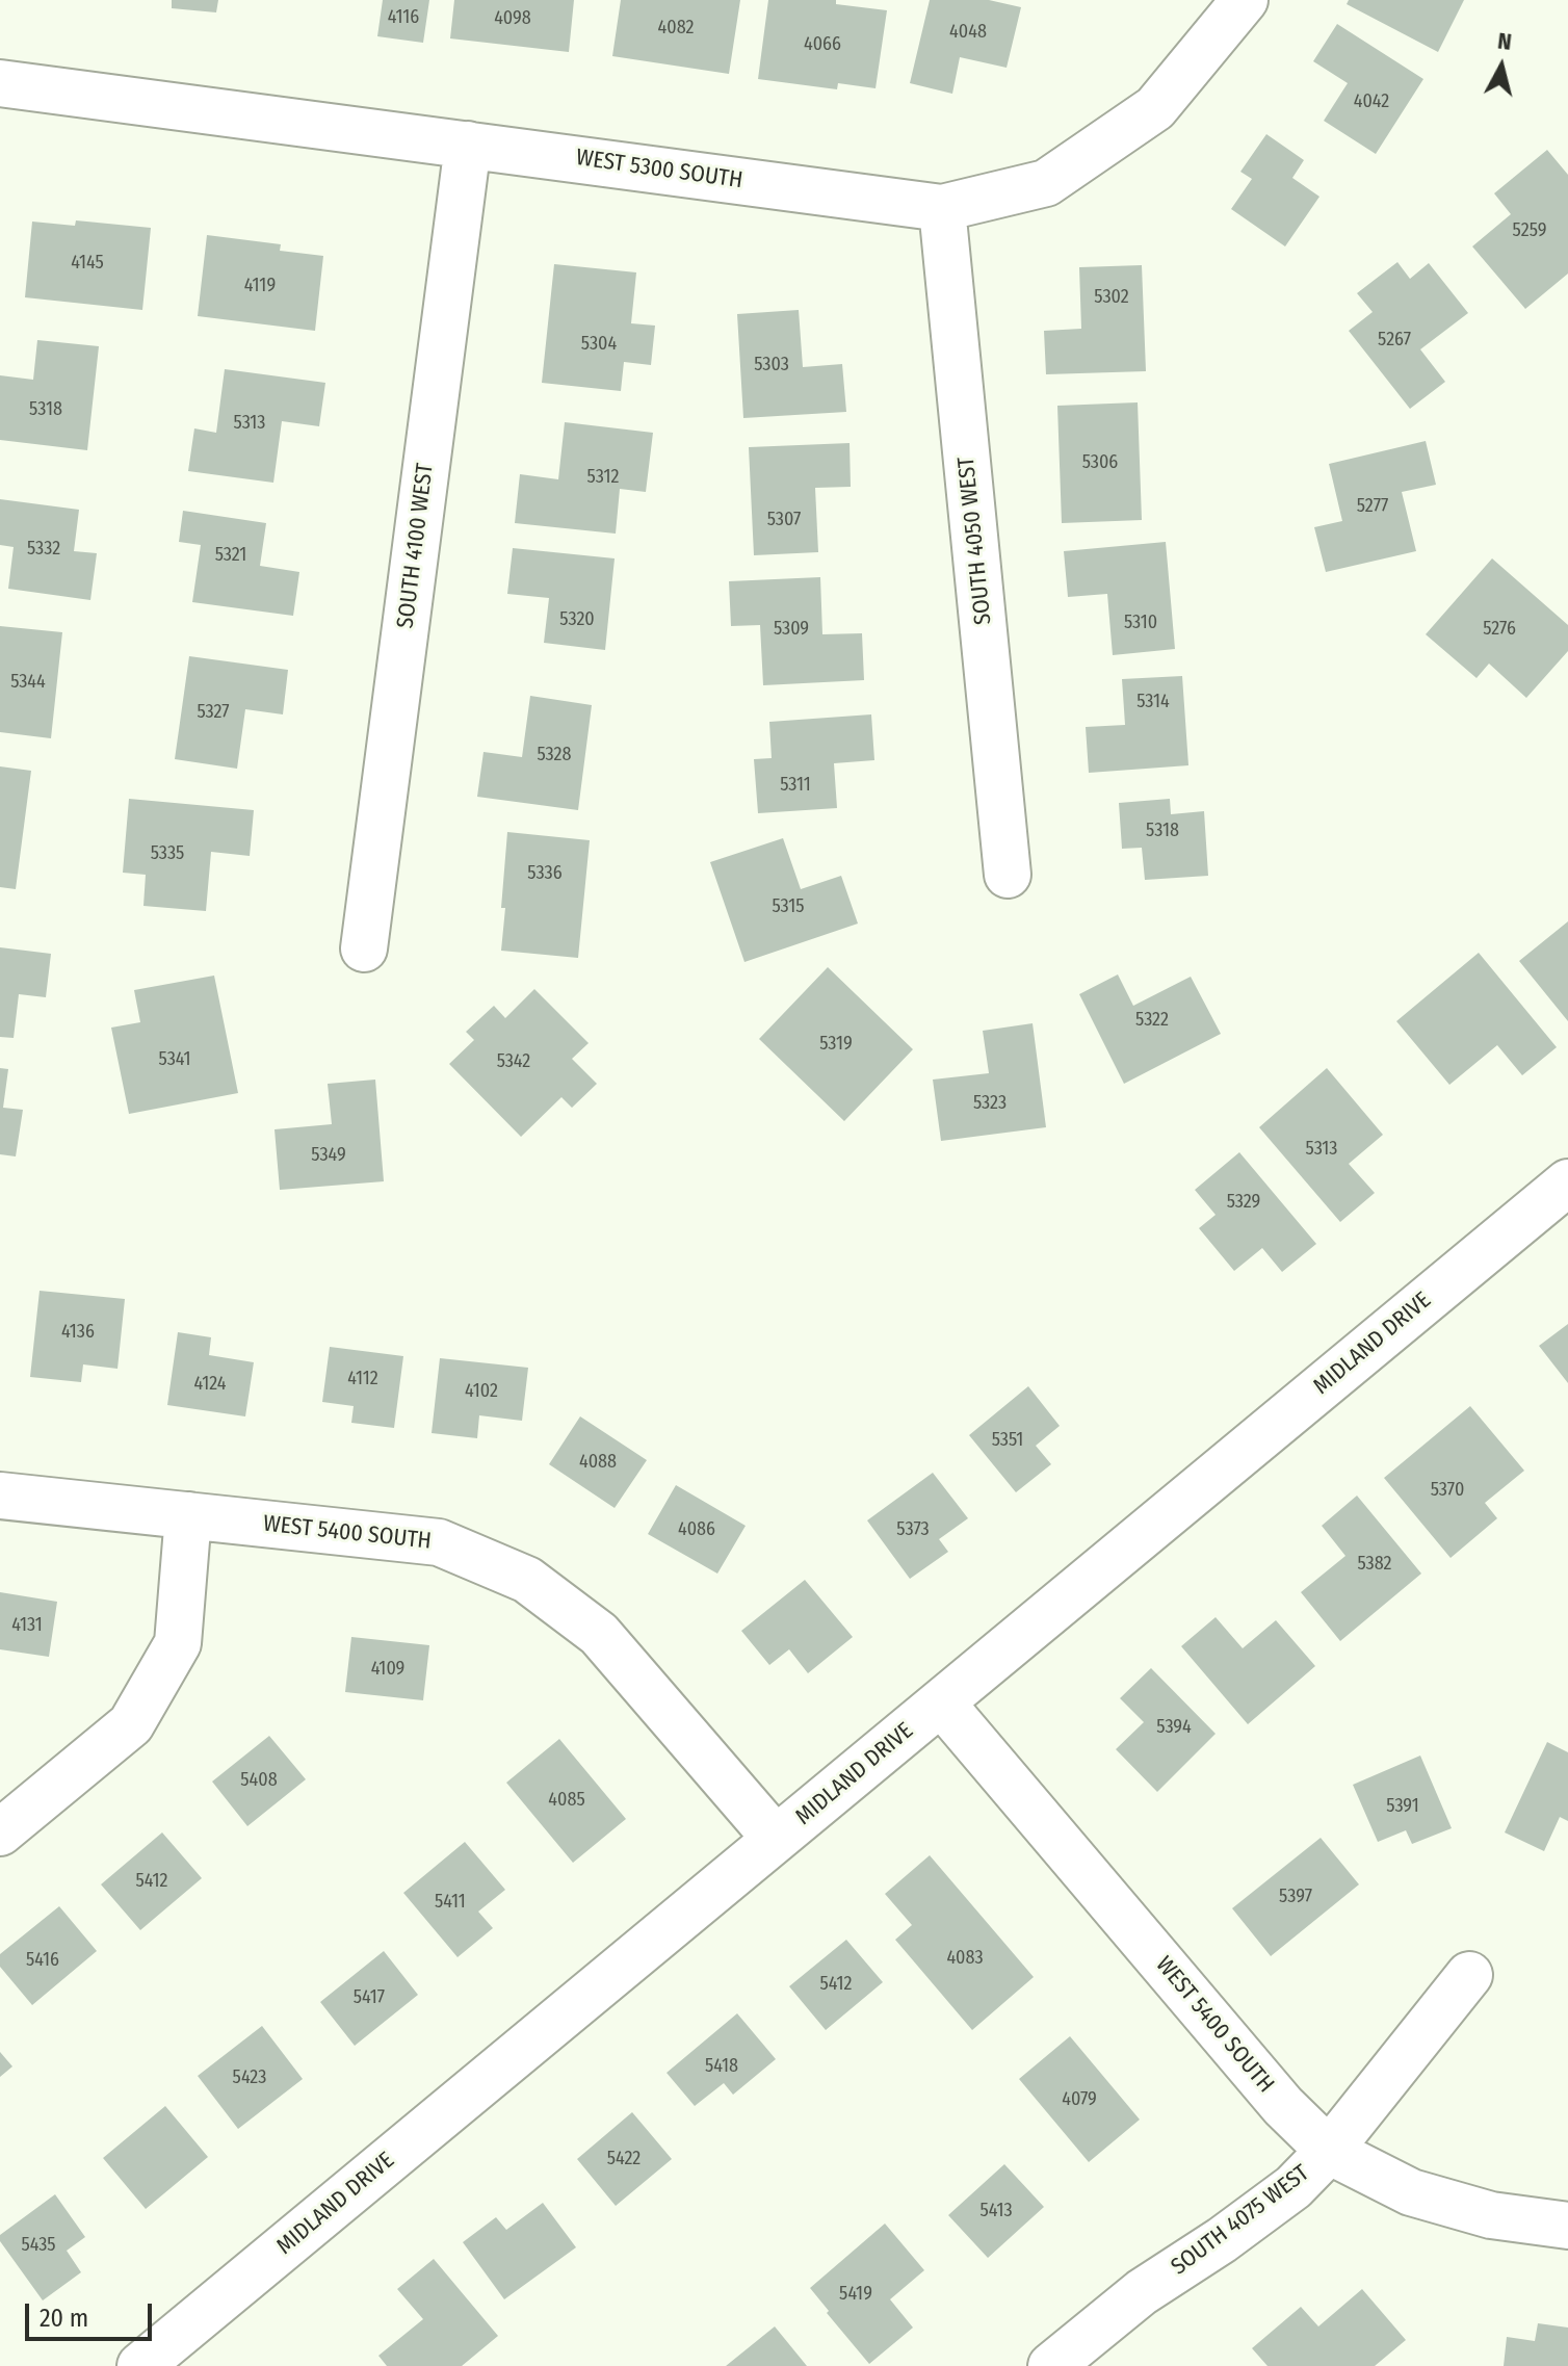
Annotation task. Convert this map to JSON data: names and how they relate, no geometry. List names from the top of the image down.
{
  "streets": {
    "street": [
      "WEST 5300 SOUTH",
      "SOUTH 4050 WEST",
      "SOUTH 4100 WEST",
      "MIDLAND DRIVE",
      "WEST 5400 SOUTH",
      "SOUTH 4075 WEST"
    ]
  },
  "crossings": [
    ["WEST 5300 SOUTH", "SOUTH 4050 WEST"],
    ["WEST 5300 SOUTH", "SOUTH 4100 WEST"],
    ["MIDLAND DRIVE", "WEST 5400 SOUTH"],
    ["WEST 5400 SOUTH", "SOUTH 4075 WEST"]
  ],
  "house_numbers": [
    "4116",
    "4098",
    "4082",
    "4048",
    "4066",
    "4042",
    "5259",
    "4145",
    "4119",
    "5302",
    "5267",
    "5304",
    "5303",
    "5318",
    "5313",
    "5306",
    "5312",
    "5277",
    "5307",
    "5332",
    "5321",
    "5320",
    "5310",
    "5309",
    "5276",
    "5344",
    "5314",
    "5327",
    "5328",
    "5311",
    "5318",
    "5335",
    "5336",
    "5315",
    "5322",
    "5319",
    "5341",
    "5342",
    "5323",
    "5313",
    "5349",
    "5329",
    "4136",
    "4112",
    "4124",
    "4102",
    "5351",
    "4088",
    "5370",
    "4086",
    "5373",
    "5382",
    "4131",
    "4109",
    "5394",
    "5408",
    "4085",
    "5391",
    "5412",
    "5397",
    "5411",
    "4083",
    "5416",
    "5412",
    "5417",
    "5418",
    "5423",
    "4079",
    "5422",
    "5413",
    "5435",
    "5419"
  ],
  "scale_bar": "20 m",
  "north": "top"
}
